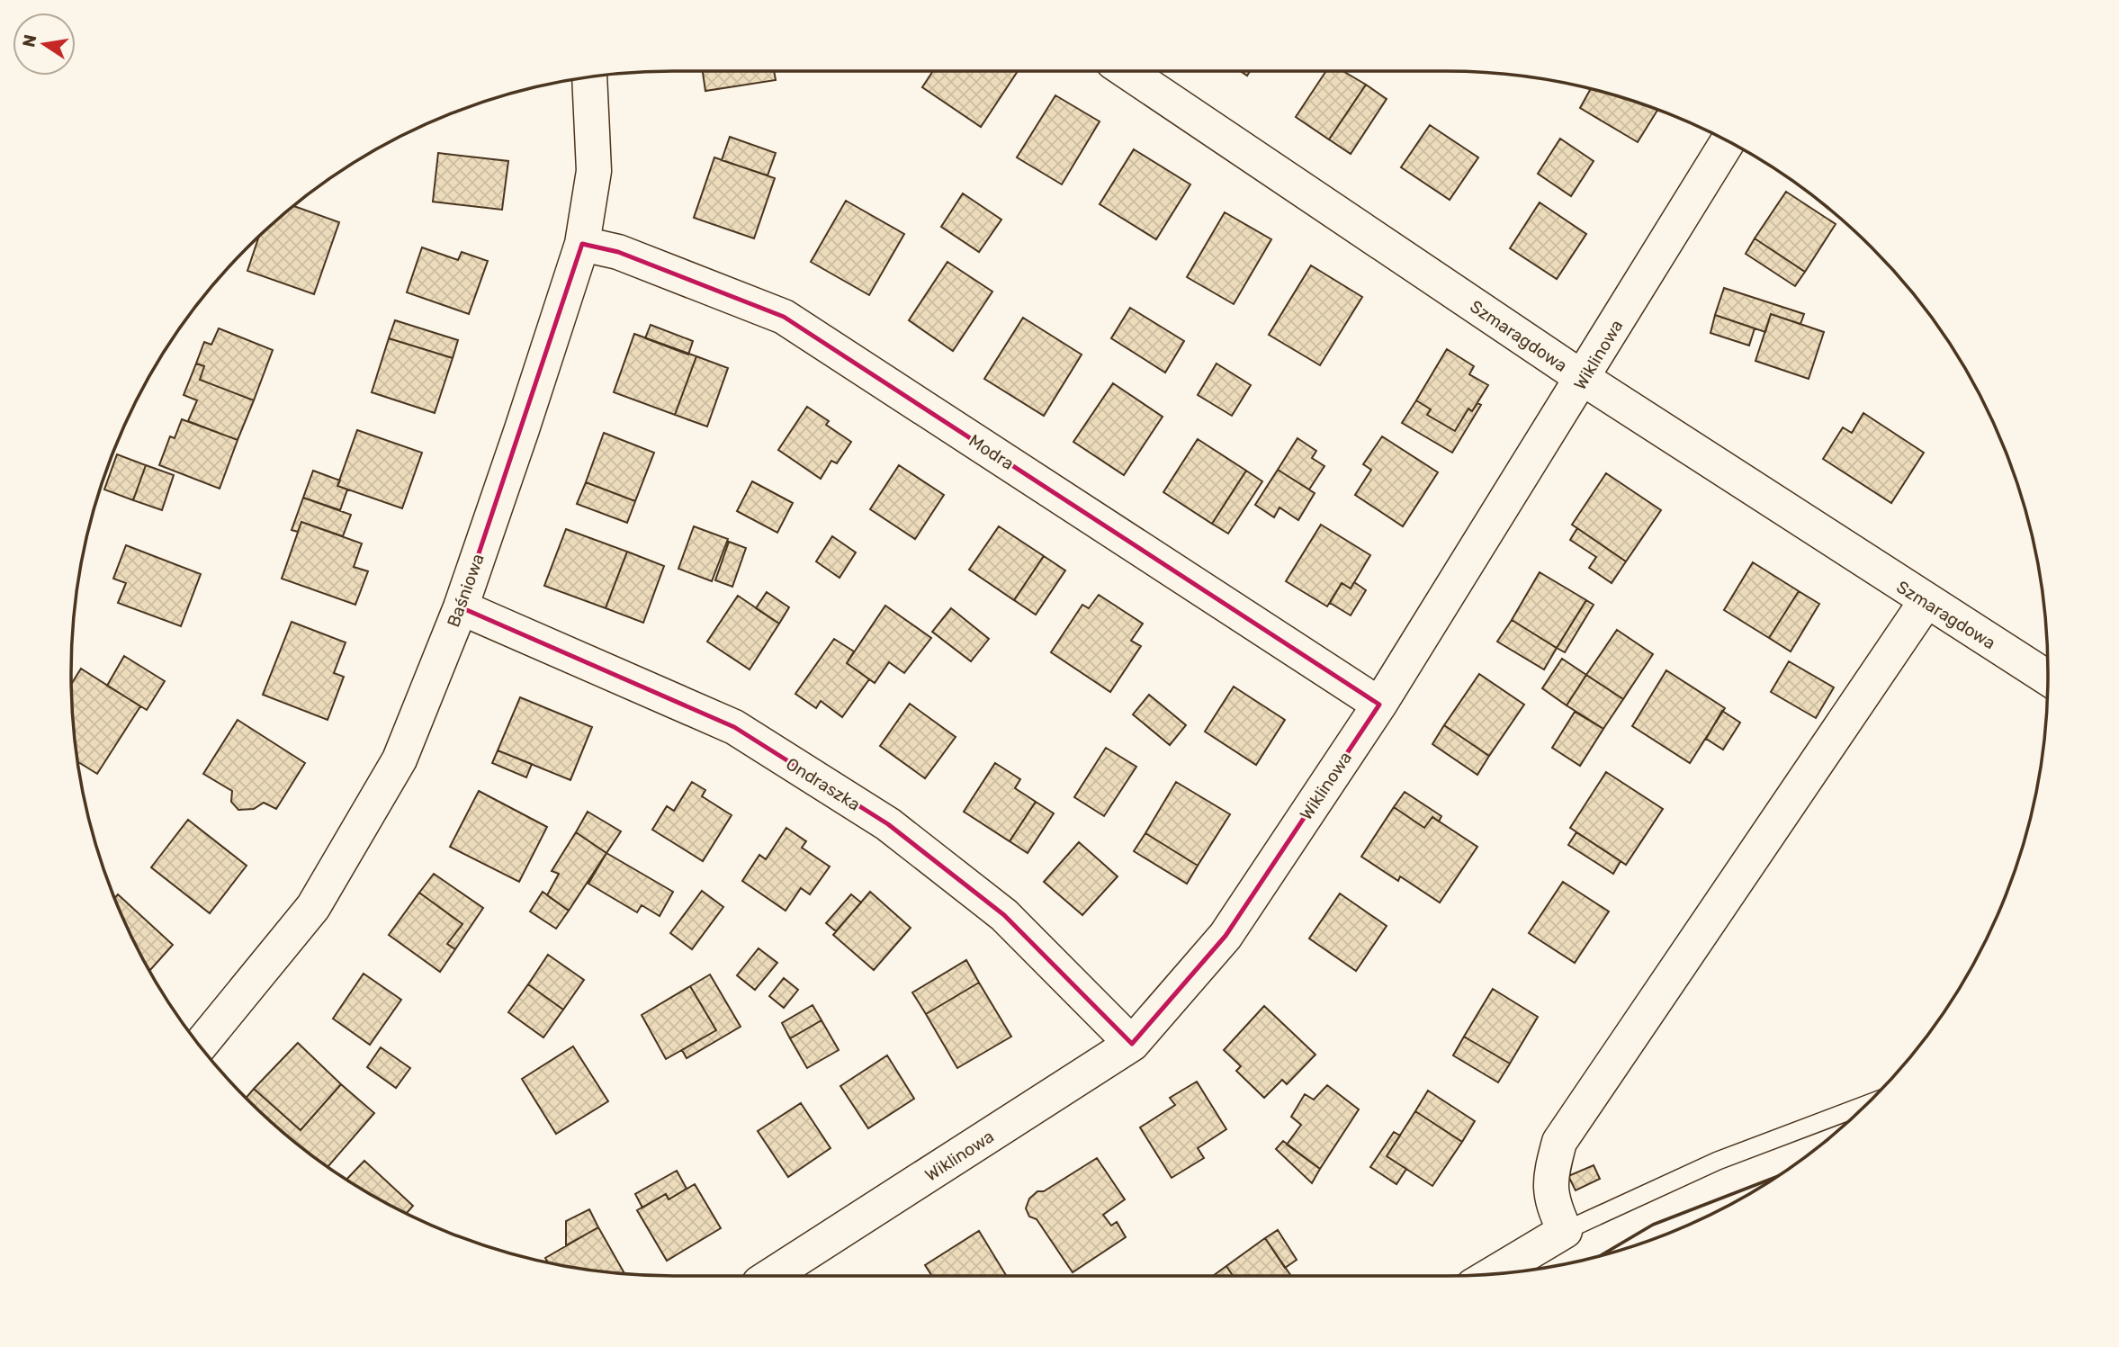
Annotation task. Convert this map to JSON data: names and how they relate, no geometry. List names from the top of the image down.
{
  "streets": {
    "street": [
      "Szmaragdowa",
      "Wiklinowa",
      "Modra",
      "Baśniowa",
      "Ondraszka"
    ]
  },
  "crossings": [
    ["Szmaragdowa", "Wiklinowa"],
    ["Wiklinowa", "Modra"],
    ["Wiklinowa", "Ondraszka"],
    ["Modra", "Baśniowa"],
    ["Baśniowa", "Ondraszka"]
  ],
  "north": "left"
}
